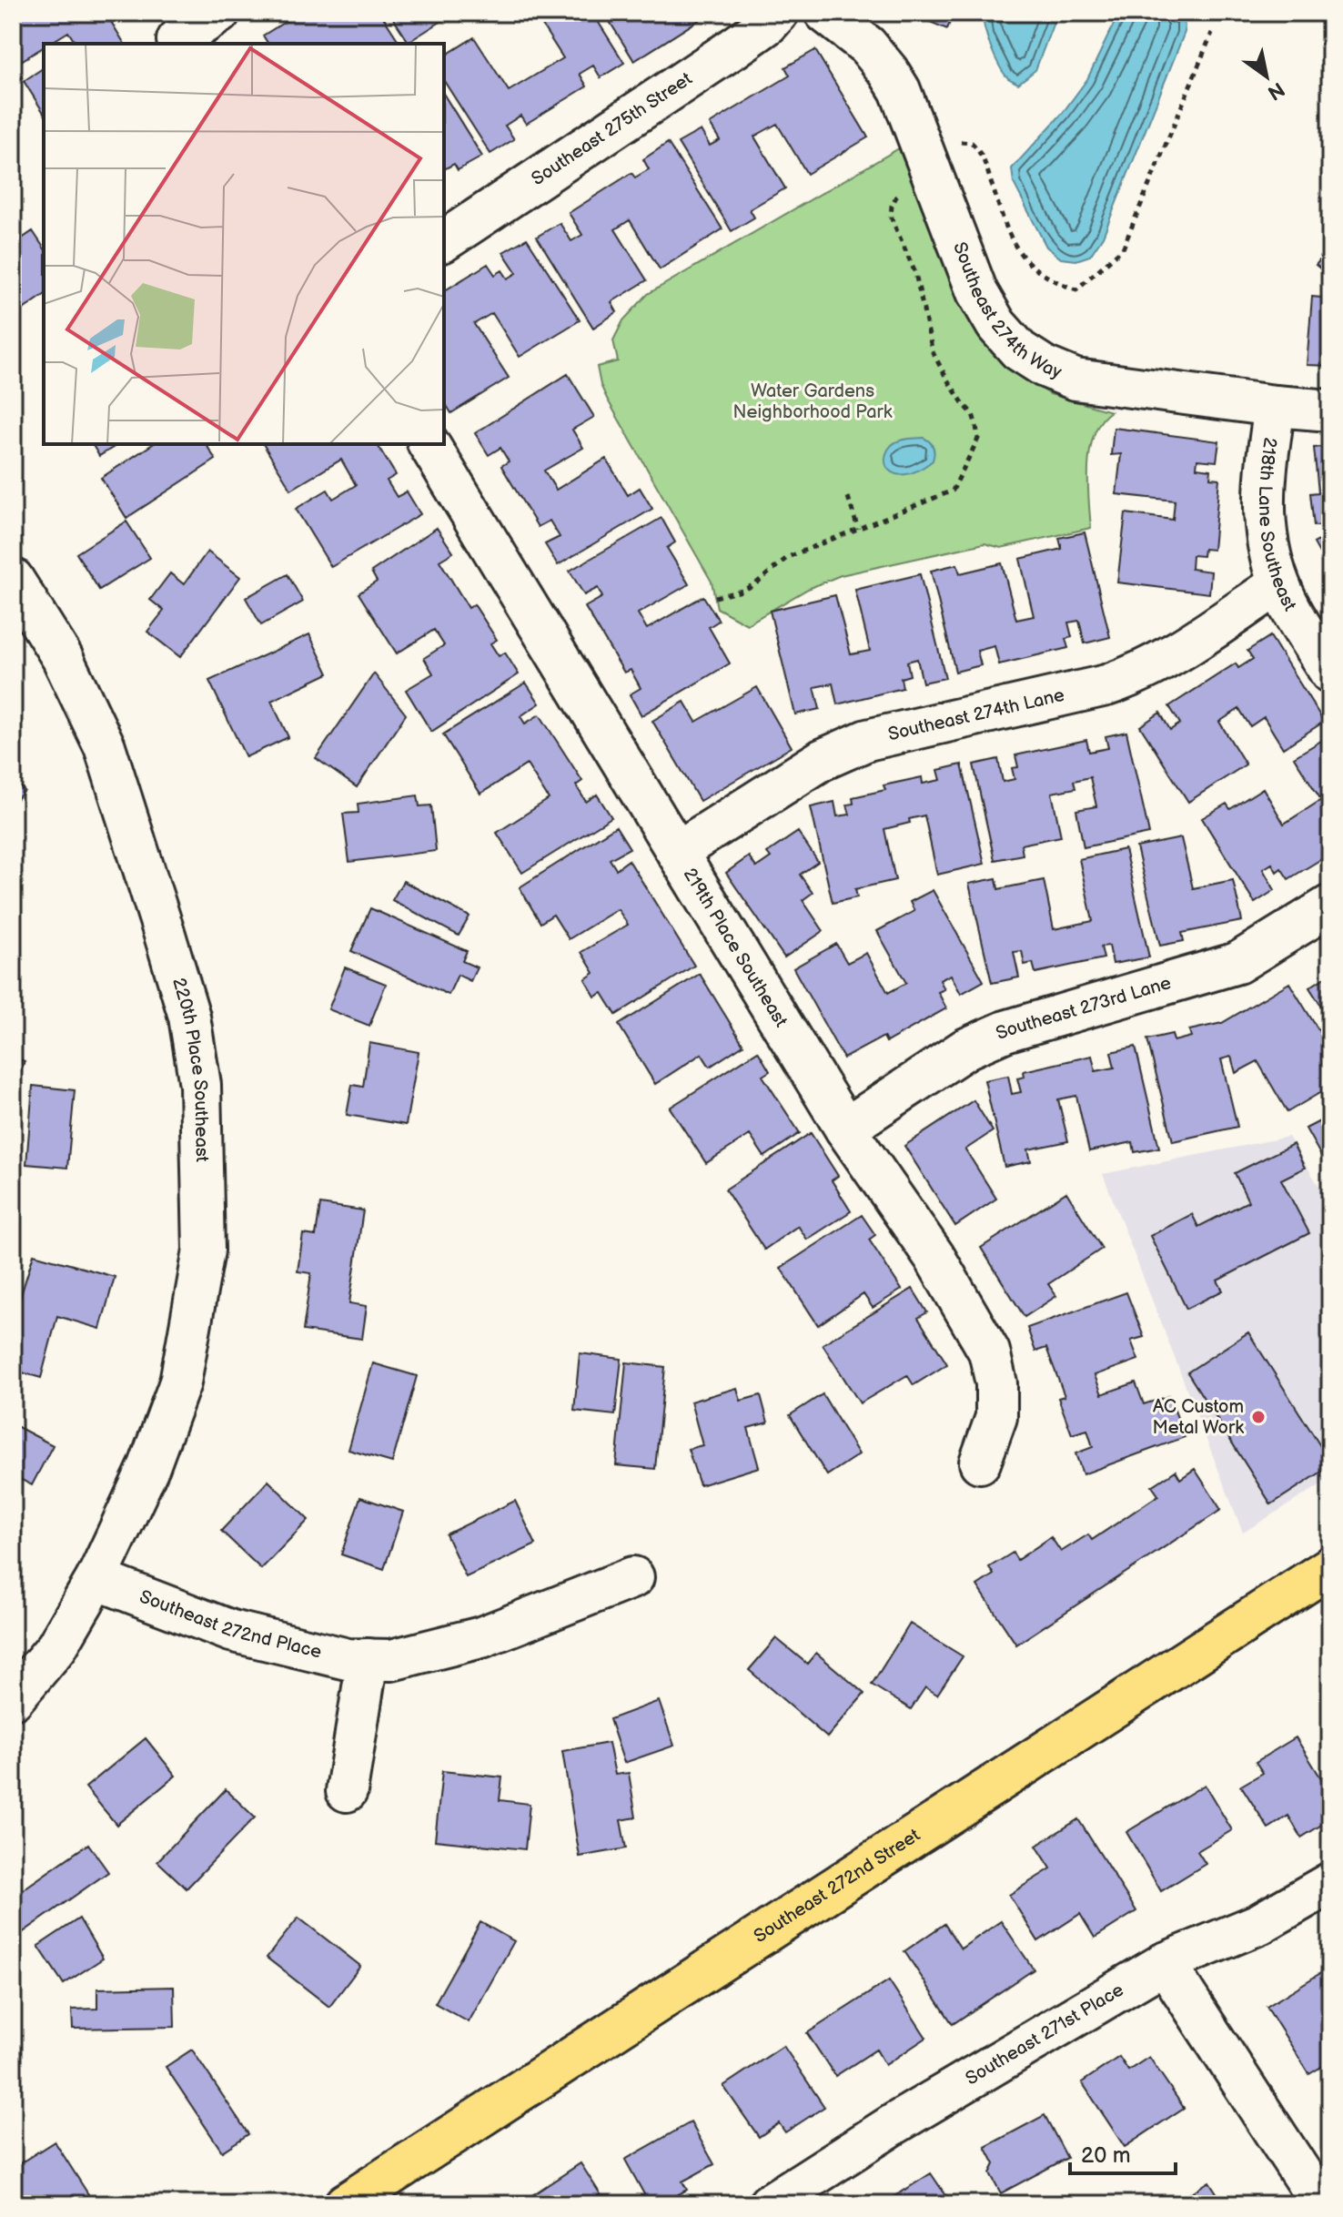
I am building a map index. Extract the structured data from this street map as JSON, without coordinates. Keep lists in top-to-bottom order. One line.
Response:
{"streets":{"main road":["Southeast 272nd Street"],"street":["Southeast 275th Street","Southeast 274th Way","218th Lane Southeast","Southeast 274th Lane","219th Place Southeast","Southeast 273rd Lane","220th Place Southeast","Southeast 272nd Place","Southeast 271st Place"]},"crossings":[["Southeast 274th Way","218th Lane Southeast"],["218th Lane Southeast","Southeast 274th Lane"],["Southeast 274th Lane","219th Place Southeast"],["219th Place Southeast","Southeast 273rd Lane"],["220th Place Southeast","Southeast 272nd Place"]],"parks":["Water Gardens Neighborhood Park"],"places":["AC Custom Metal Work"],"scale_bar":"20 m","north":"bottom right"}
